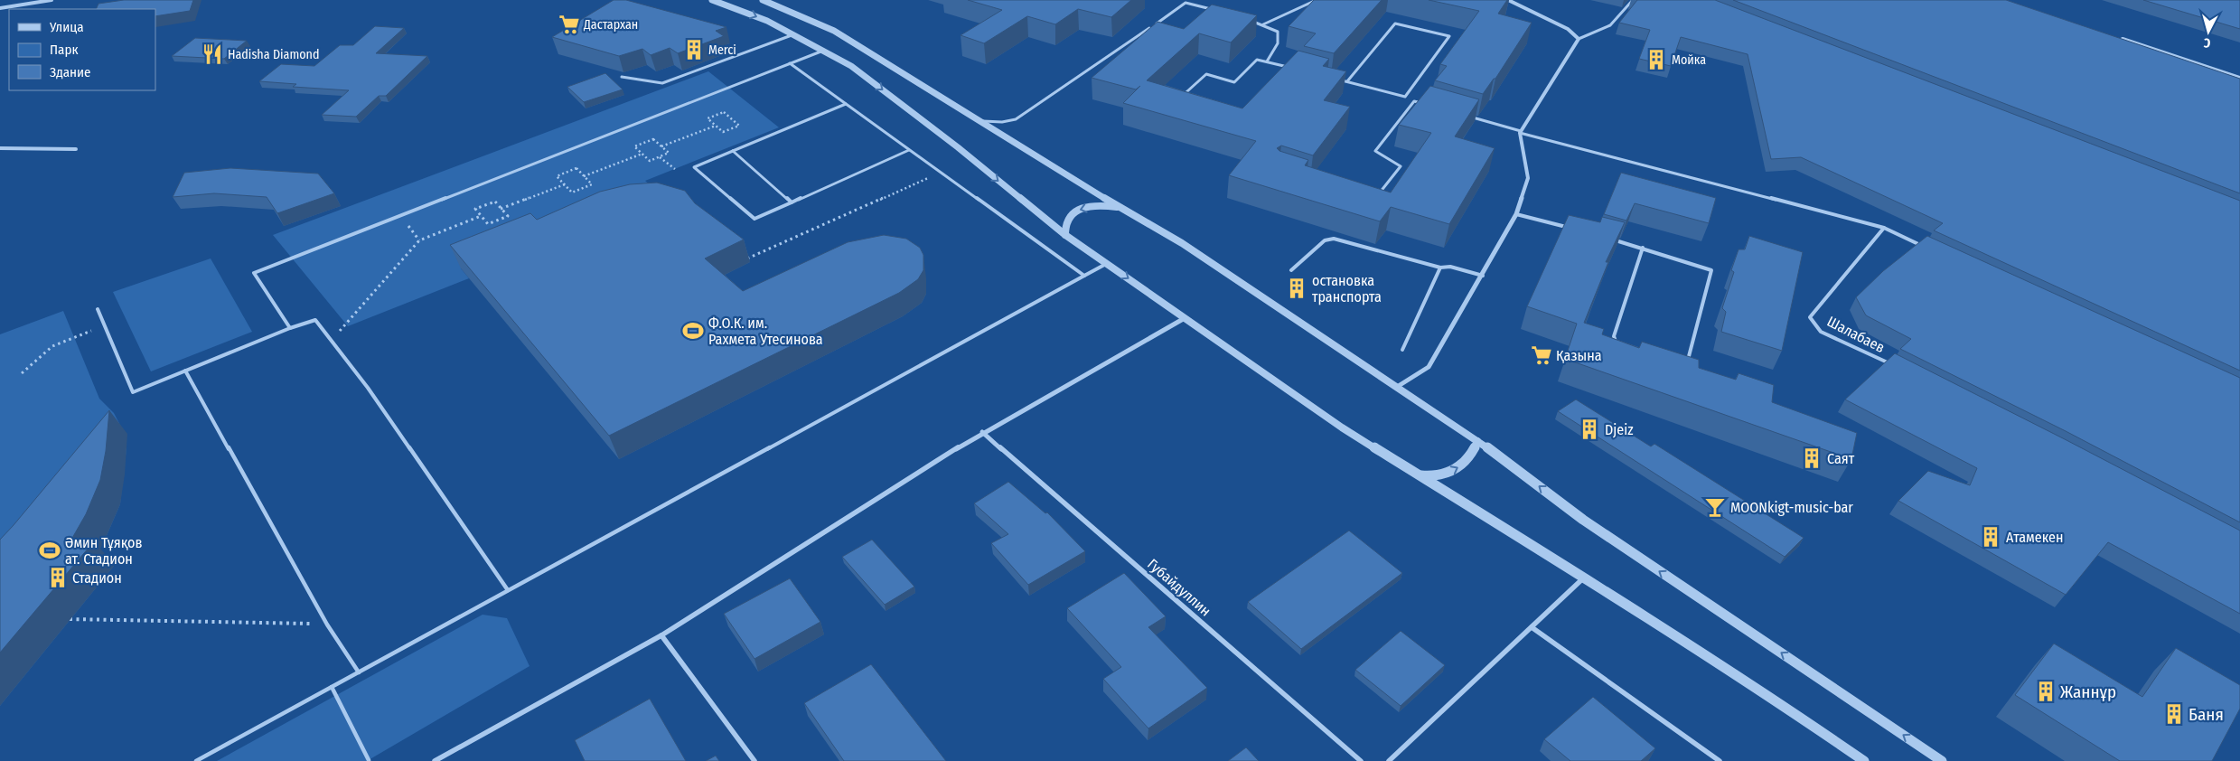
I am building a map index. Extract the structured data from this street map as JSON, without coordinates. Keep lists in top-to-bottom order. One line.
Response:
{"streets":{"street":["Губайдуллин"],"lane":["Шалабаев"]},"places":{"supermarket":["Дастархан","Қазына"],"building":["Merci","Мойка","остановка транспорта","Djeiz","Саят","Атамекен","Стадион","Жаннұр","Баня"],"restaurant":["Hadisha Diamond"],"sports":["Ф.О.К. им. Рахмета Утесинова","Әмин Тұяқов ат. Стадион"],"bar":["MOONkigt-music-bar"]},"legend":["Улица","Парк","Здание"],"north":"bottom"}
